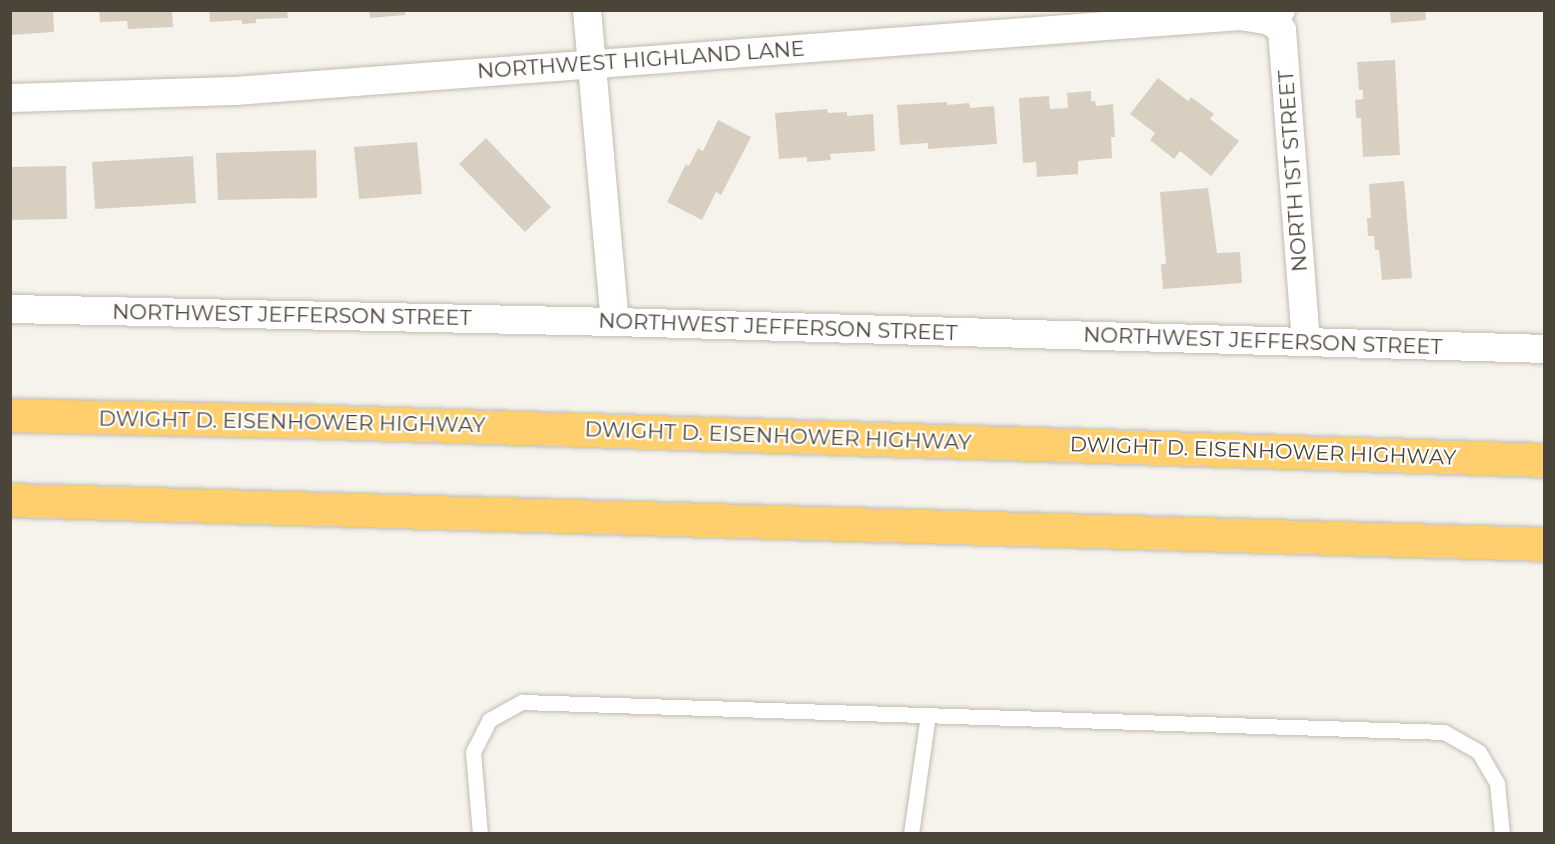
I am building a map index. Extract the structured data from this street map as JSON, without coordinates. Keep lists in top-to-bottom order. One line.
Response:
{"streets":{"highway":["DWIGHT D. EISENHOWER HIGHWAY"],"street":["NORTHWEST HIGHLAND LANE","NORTH 1ST STREET","NORTHWEST JEFFERSON STREET"]},"crossings":[["NORTHWEST HIGHLAND LANE","NORTH 1ST STREET"],["NORTH 1ST STREET","NORTHWEST JEFFERSON STREET"]]}
